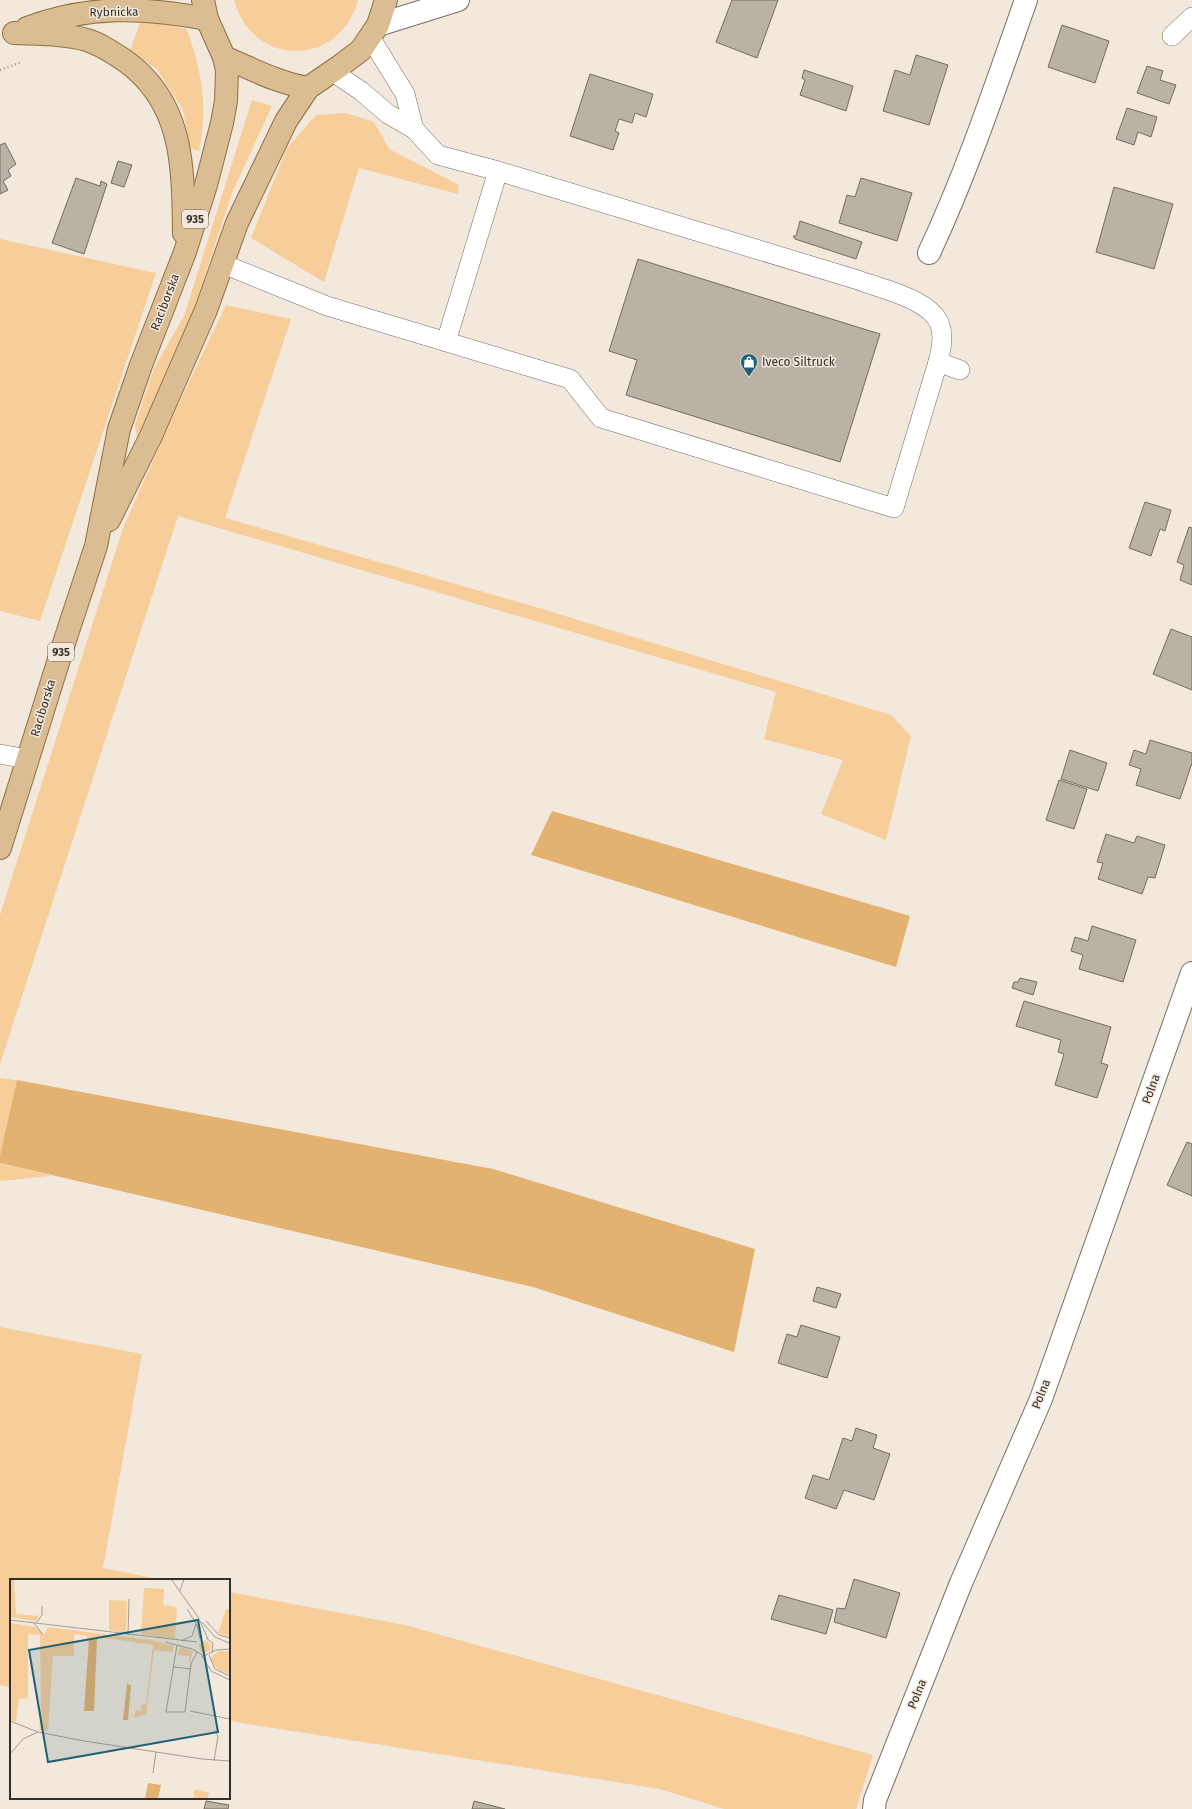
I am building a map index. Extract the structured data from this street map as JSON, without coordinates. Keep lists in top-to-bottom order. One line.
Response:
{"streets":{"main road":["Rybnicka","935","Raciborska"],"street":["Polna"]},"crossings":[["Rybnicka","935"],["935","Raciborska"]],"places":{"shop":["Iveco Siltruck"]}}
